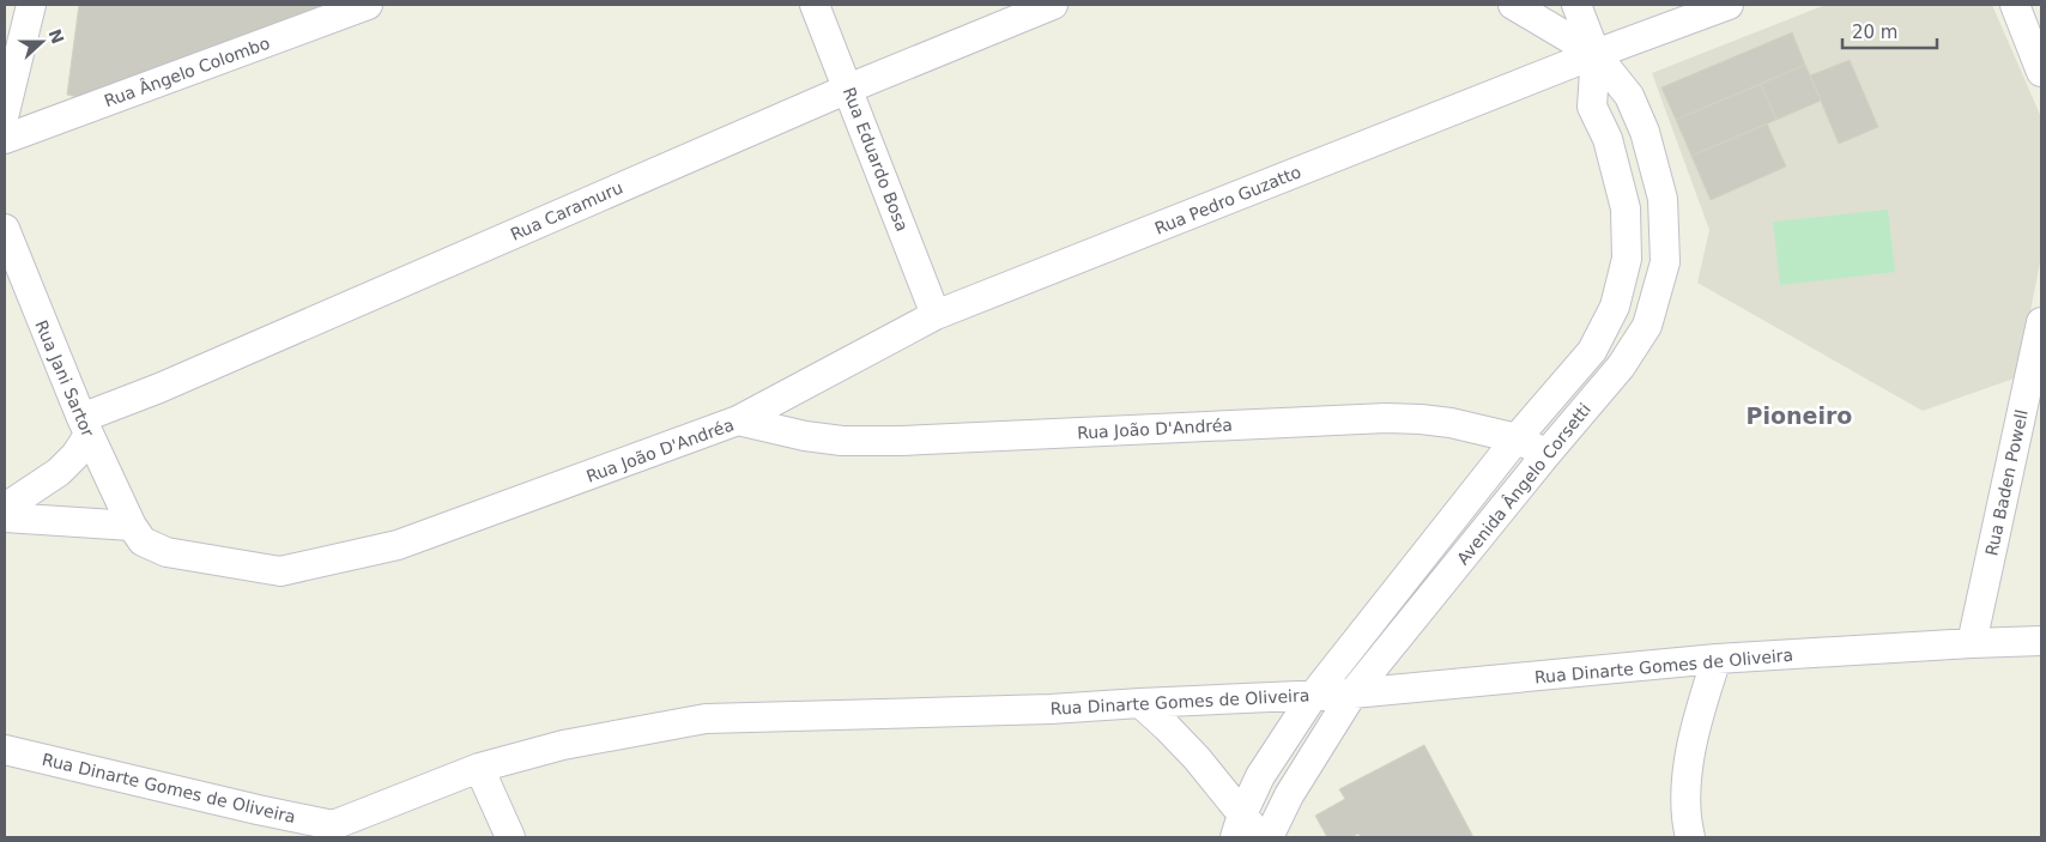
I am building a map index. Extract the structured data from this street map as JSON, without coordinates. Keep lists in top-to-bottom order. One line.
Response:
{"streets":{"street":["Rua Ângelo Colombo","Rua Eduardo Bosa","Rua Pedro Guzatto","Rua Caramuru","Rua Jani Sartor","Rua João D'Andréa","Rua Baden Powell","Avenida Ângelo Corsetti","Rua Dinarte Gomes de Oliveira"]},"crossings":[["Rua Eduardo Bosa","Rua Pedro Guzatto"],["Rua Eduardo Bosa","Rua Caramuru"],["Rua Pedro Guzatto","Rua João D'Andréa"],["Rua Pedro Guzatto","Avenida Ângelo Corsetti"],["Rua Caramuru","Rua Jani Sartor"],["Rua Jani Sartor","Rua João D'Andréa"],["Rua João D'Andréa","Avenida Ângelo Corsetti"],["Rua Baden Powell","Rua Dinarte Gomes de Oliveira"],["Avenida Ângelo Corsetti","Rua Dinarte Gomes de Oliveira"]],"districts":["Pioneiro"],"scale_bar":"20 m","north":"right"}
